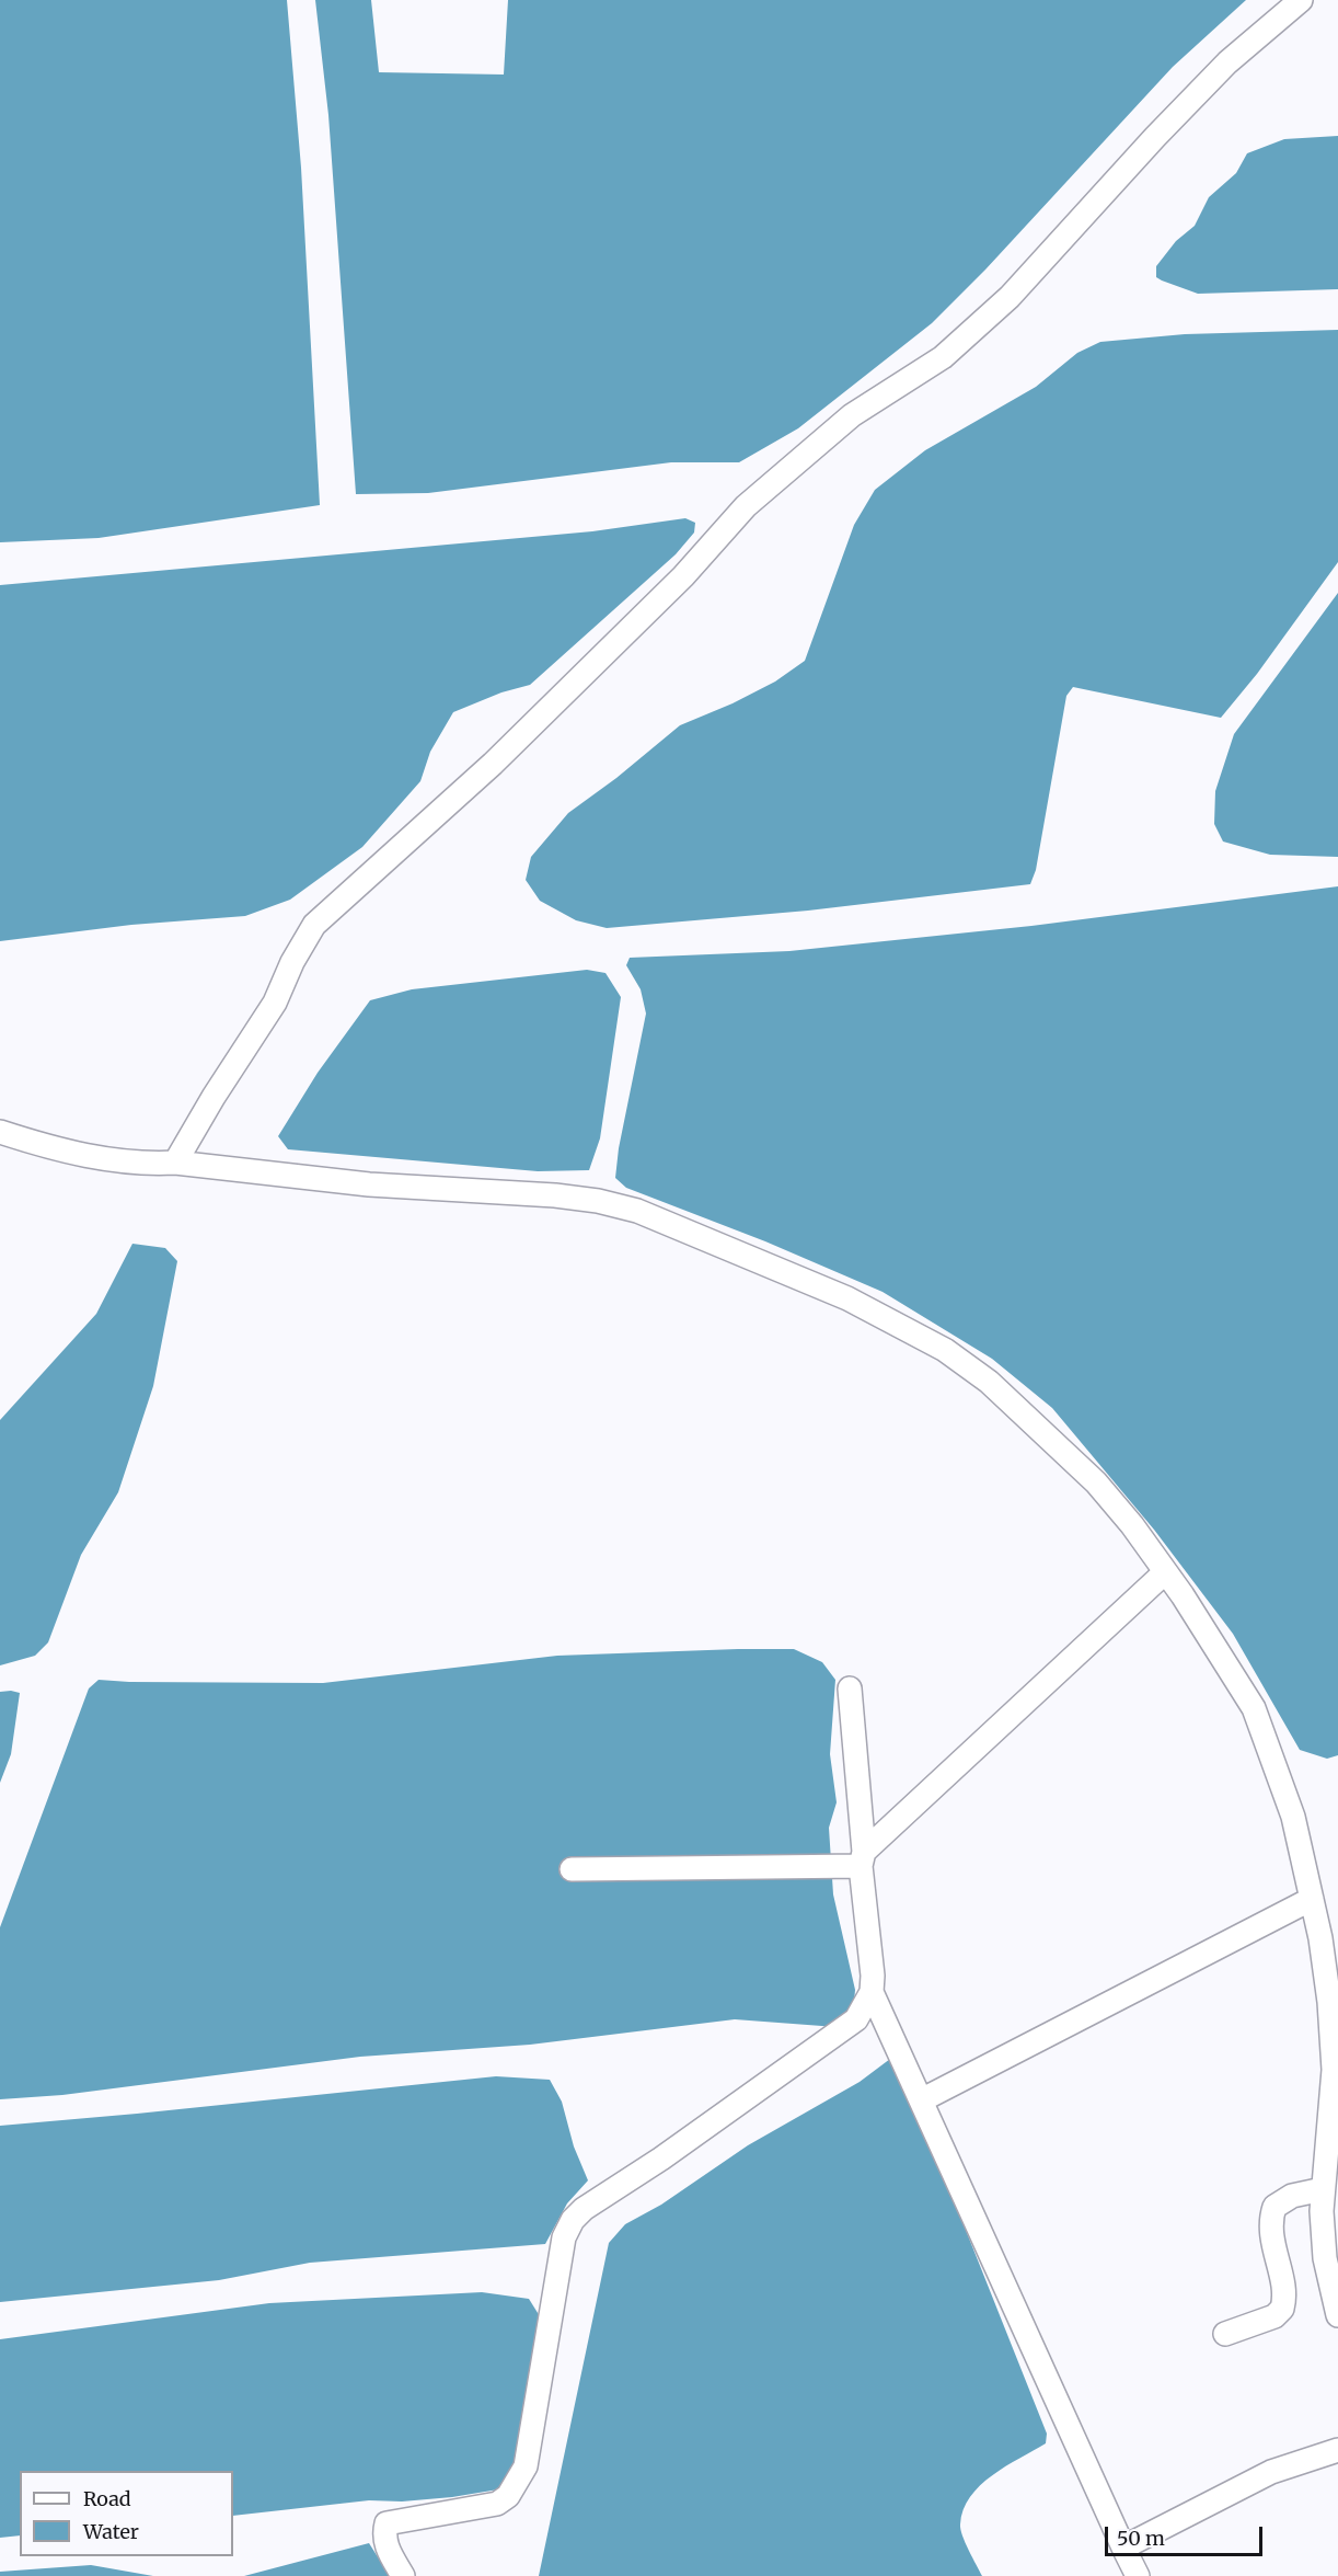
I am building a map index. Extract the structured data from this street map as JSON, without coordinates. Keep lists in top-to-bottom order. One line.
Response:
{"legend":["Road","Water"],"scale_bar":"50 m"}
